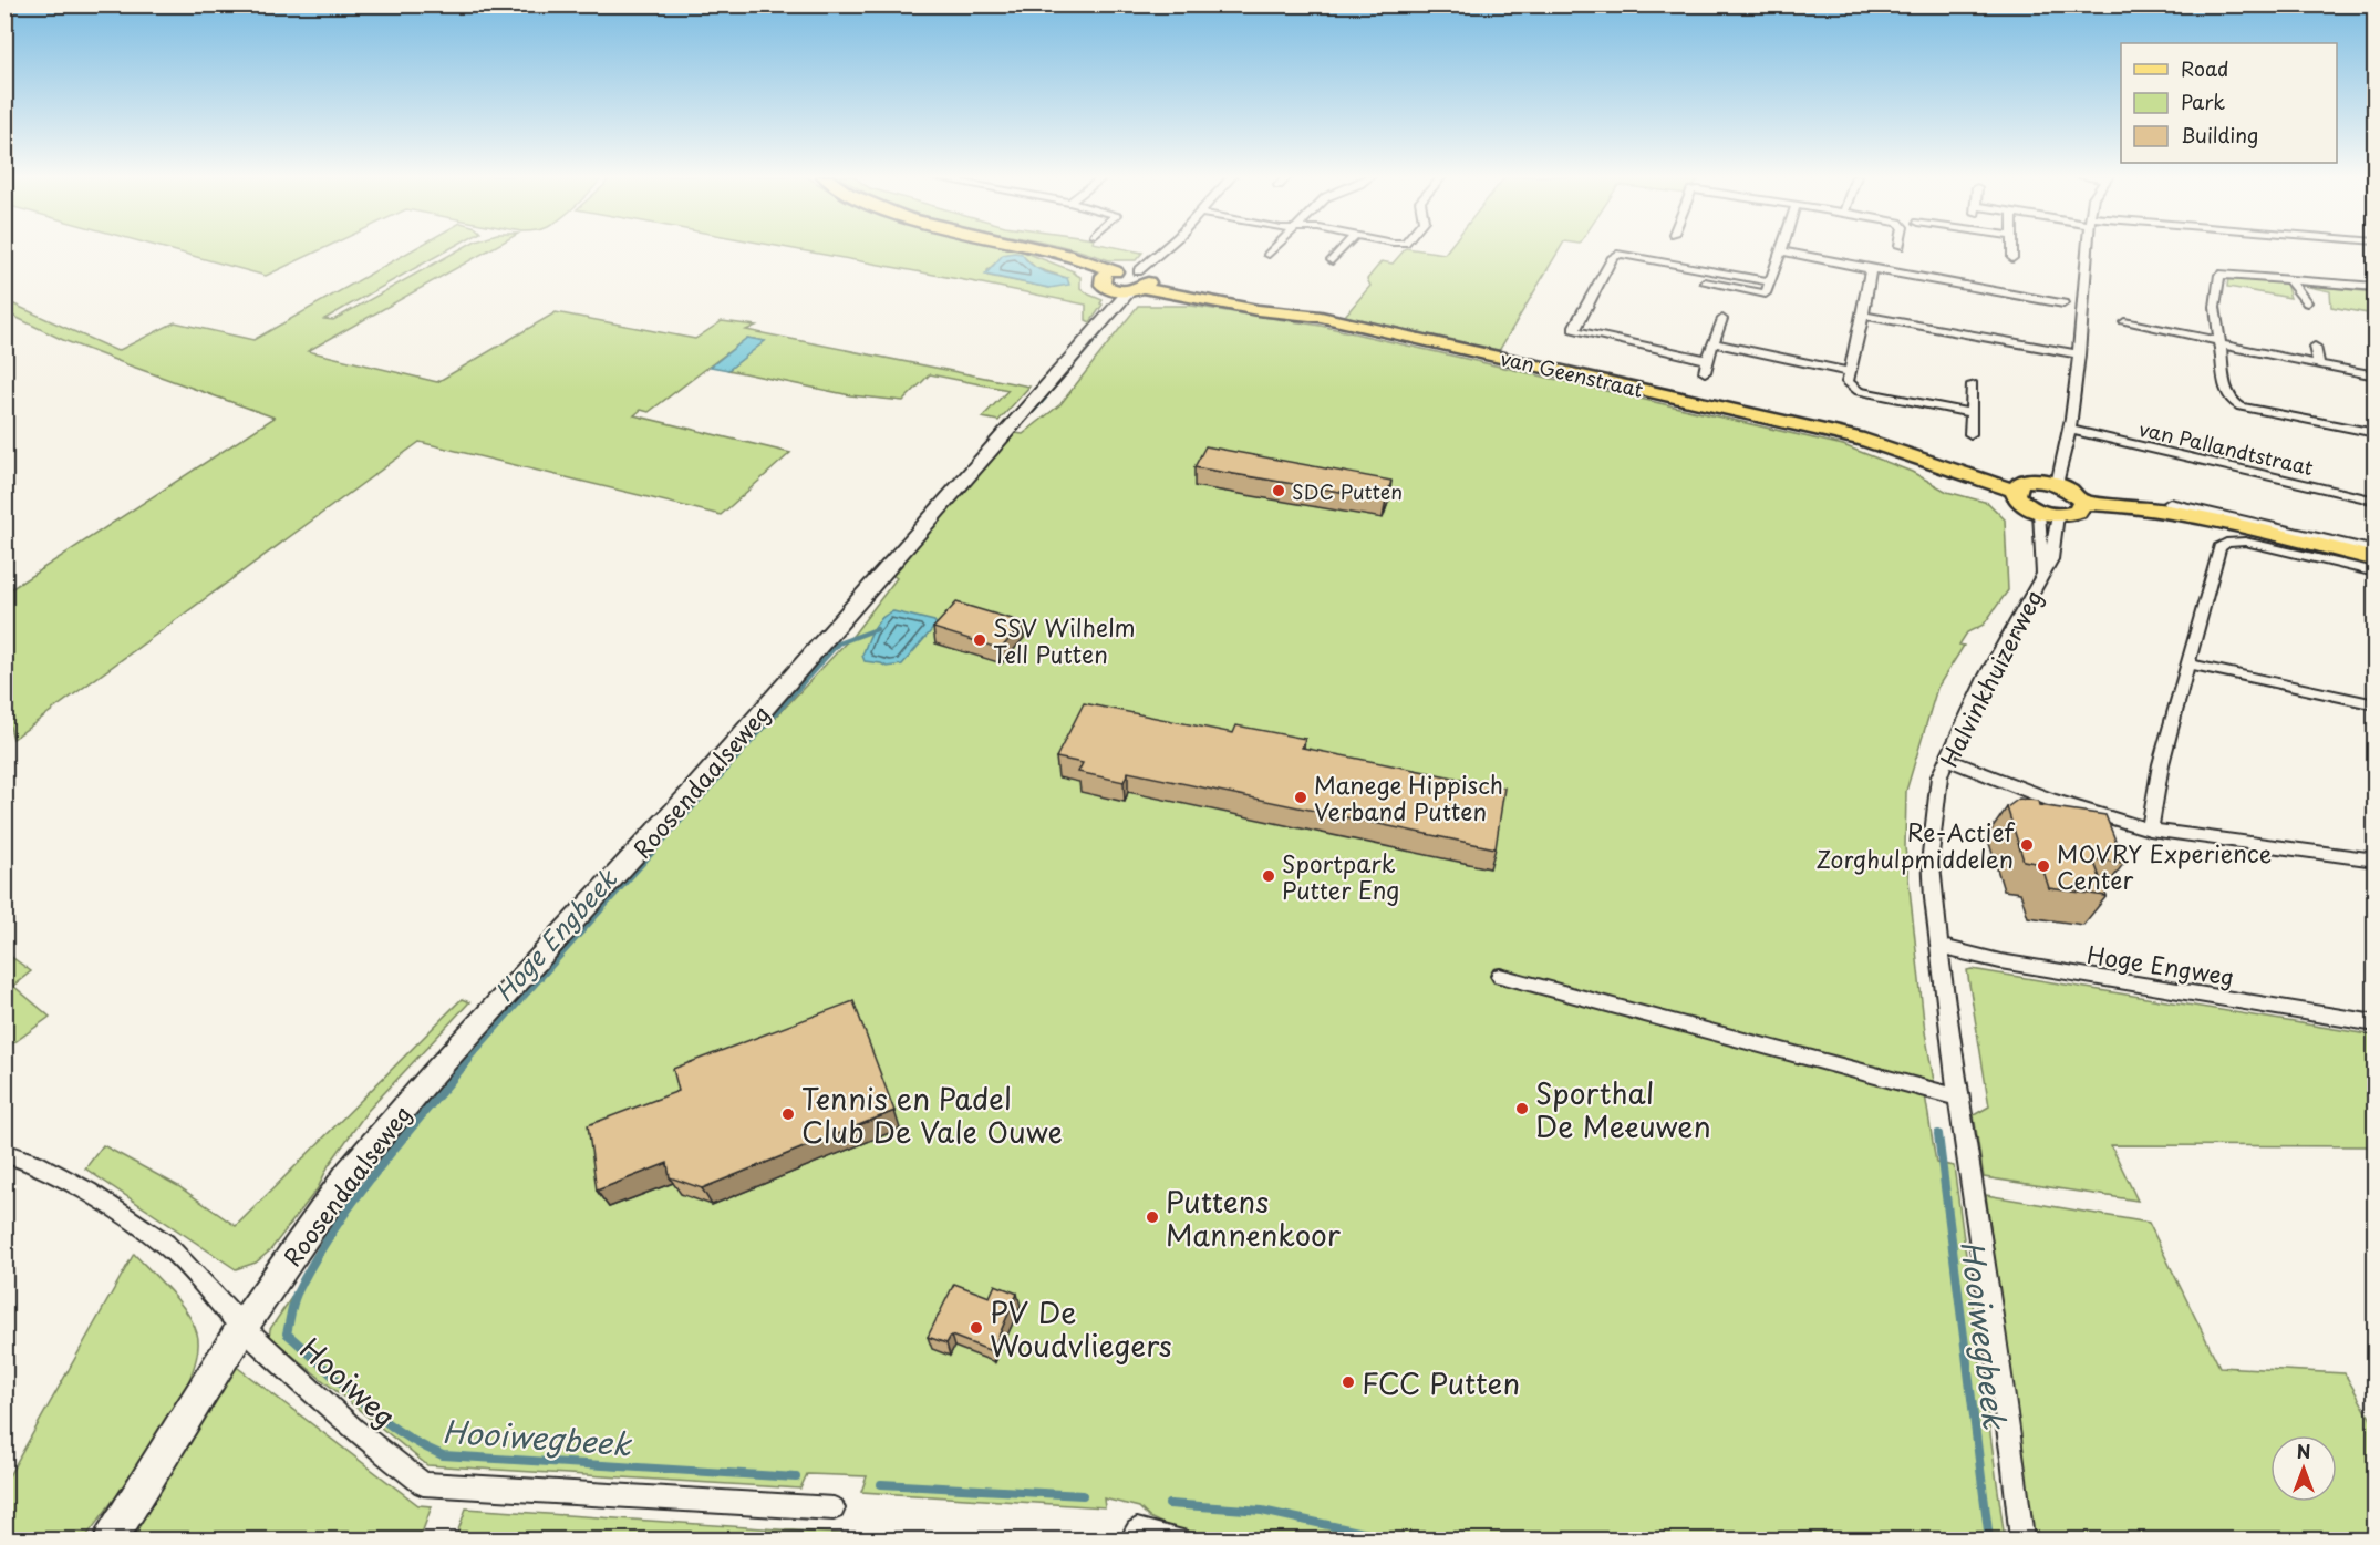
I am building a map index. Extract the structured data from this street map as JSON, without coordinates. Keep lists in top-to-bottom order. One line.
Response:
{"streets":{"main road":["van Geenstraat"],"street":["van Pallandtstraat","Halvinkhuizerweg","Roosendaalseweg","Hoge Engweg","Hooiweg"]},"crossings":[["van Geenstraat","Roosendaalseweg"],["Halvinkhuizerweg","Hoge Engweg"],["Roosendaalseweg","Hooiweg"]],"water":["Hoge Engbeek","Hooiwegbeek"],"places":["SDC Putten","SSV Wilhelm Tell Putten","Manege Hippisch Verband Putten","Re-Actief Zorghulpmiddelen","MOVRY Experience Center","Sportpark Putter Eng","Sporthal De Meeuwen","Tennis en Padel Club De Vale Ouwe","Puttens Mannenkoor","PV De Woudvliegers","FCC Putten"],"legend":["Road","Park","Building"],"north":"top"}
